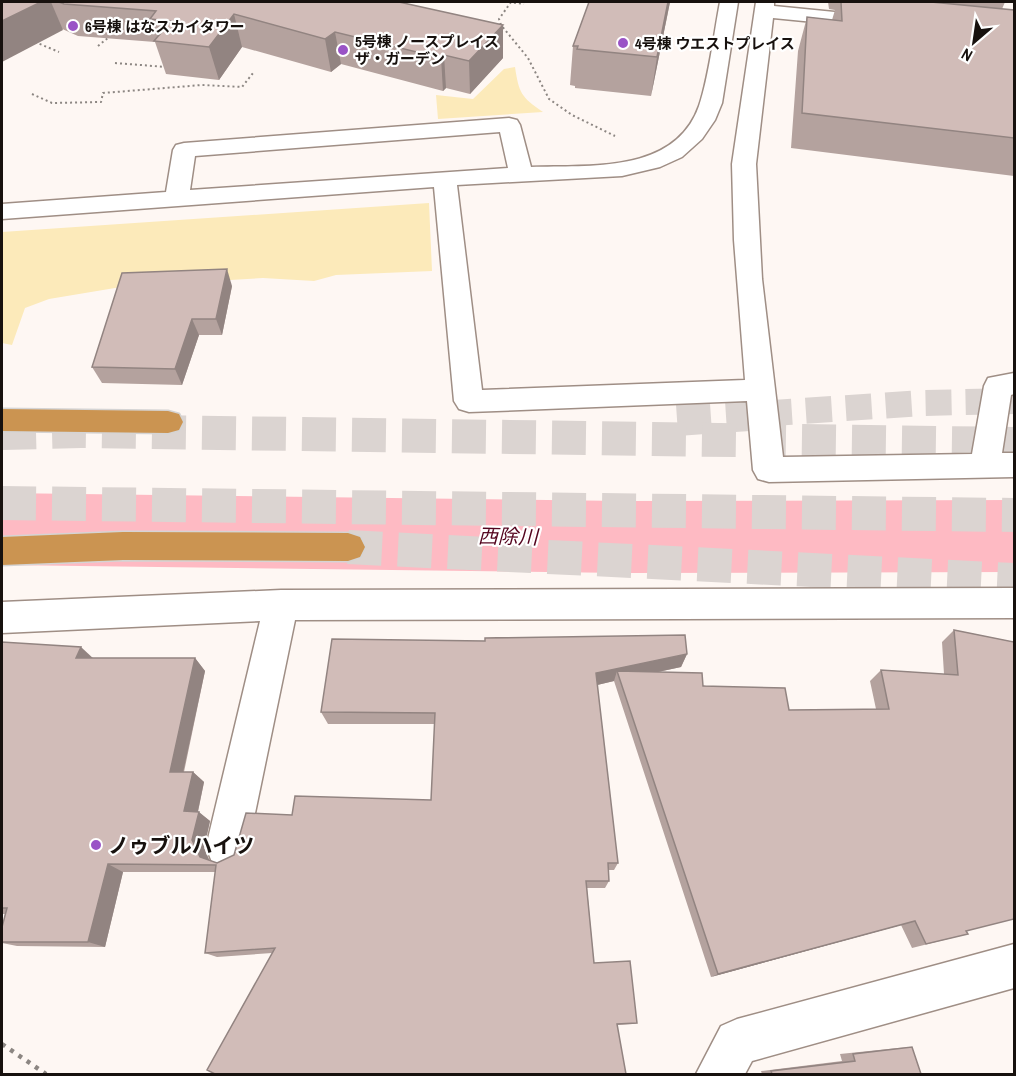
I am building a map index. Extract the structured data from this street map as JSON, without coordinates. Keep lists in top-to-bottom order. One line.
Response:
{"water":["西除川"],"places":["6号棟 はなスカイタワー","4号棟 ウエストプレイス","5号棟 ノースプレイス ザ・ガーデン","ノゥブルハイツ"],"north":"bottom left"}
